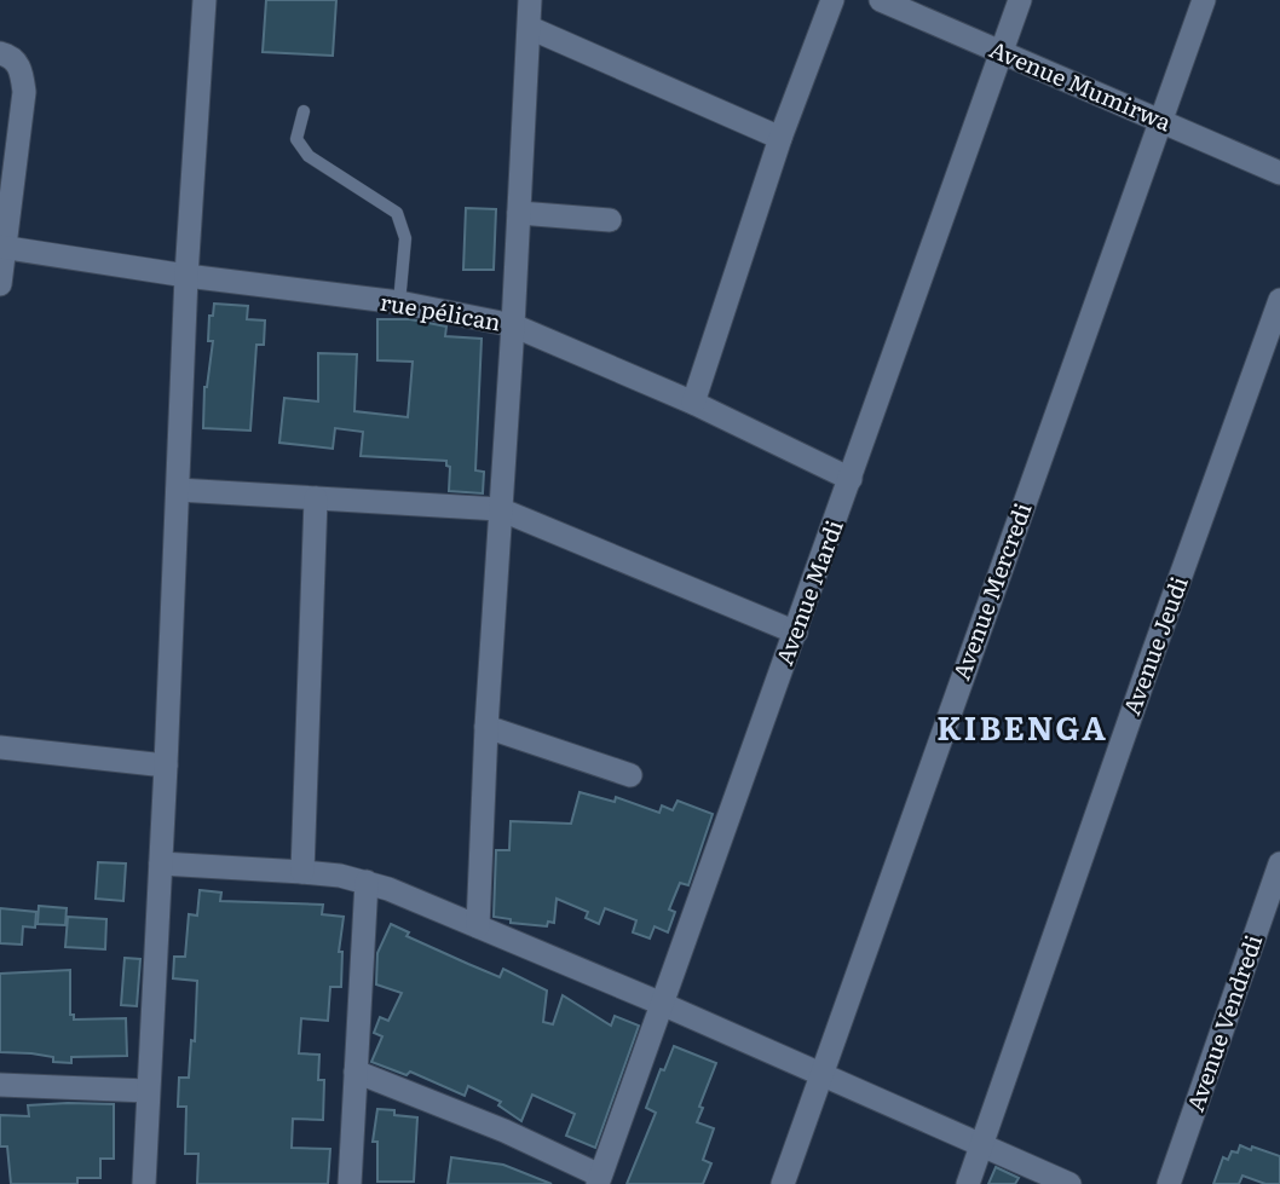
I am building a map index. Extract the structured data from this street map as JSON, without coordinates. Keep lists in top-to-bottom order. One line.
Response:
{"streets":{"street":["Avenue Mumirwa","rue pélican","Avenue Mercredi","Avenue Mardi","Avenue Jeudi","Avenue Vendredi"]},"crossings":[["Avenue Mumirwa","Avenue Mercredi"],["Avenue Mumirwa","Avenue Mardi"],["rue pélican","Avenue Mardi"]],"districts":["KIBENGA"]}
